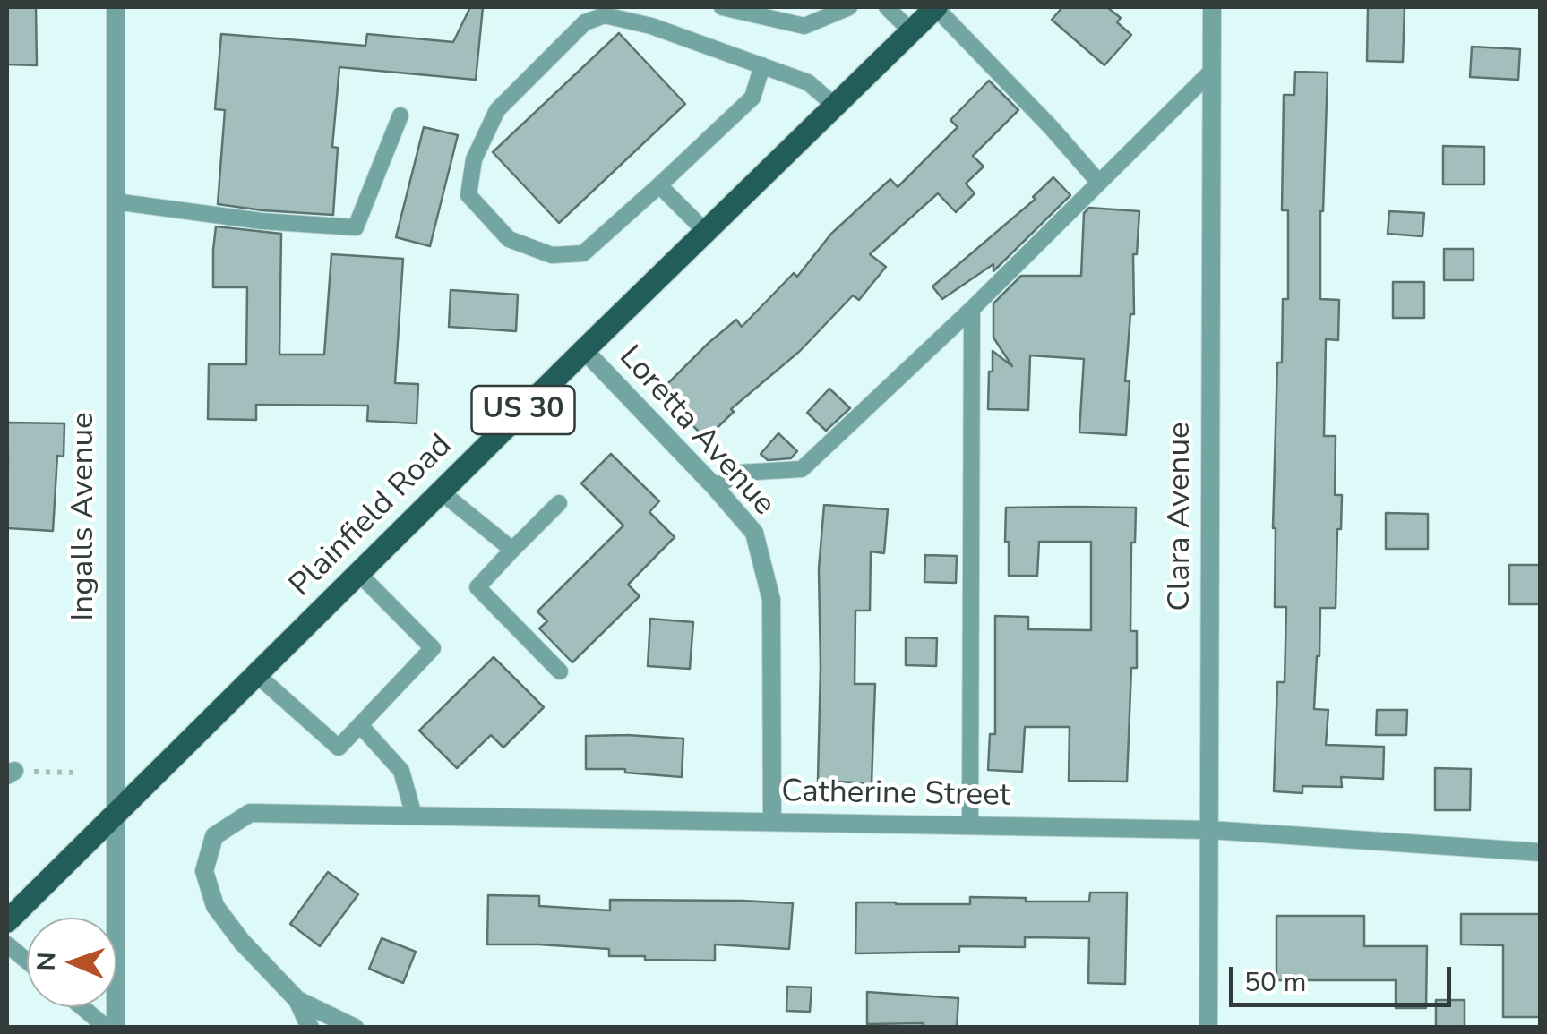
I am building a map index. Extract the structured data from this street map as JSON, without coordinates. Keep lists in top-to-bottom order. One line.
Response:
{"streets":{"main road":["US 30","Plainfield Road"],"street":["Loretta Avenue","Ingalls Avenue","Clara Avenue","Catherine Street"]},"crossings":[["Loretta Avenue","Plainfield Road"],["Loretta Avenue","Catherine Street"],["Ingalls Avenue","Plainfield Road"],["Clara Avenue","Catherine Street"]],"scale_bar":"50 m","north":"left"}
